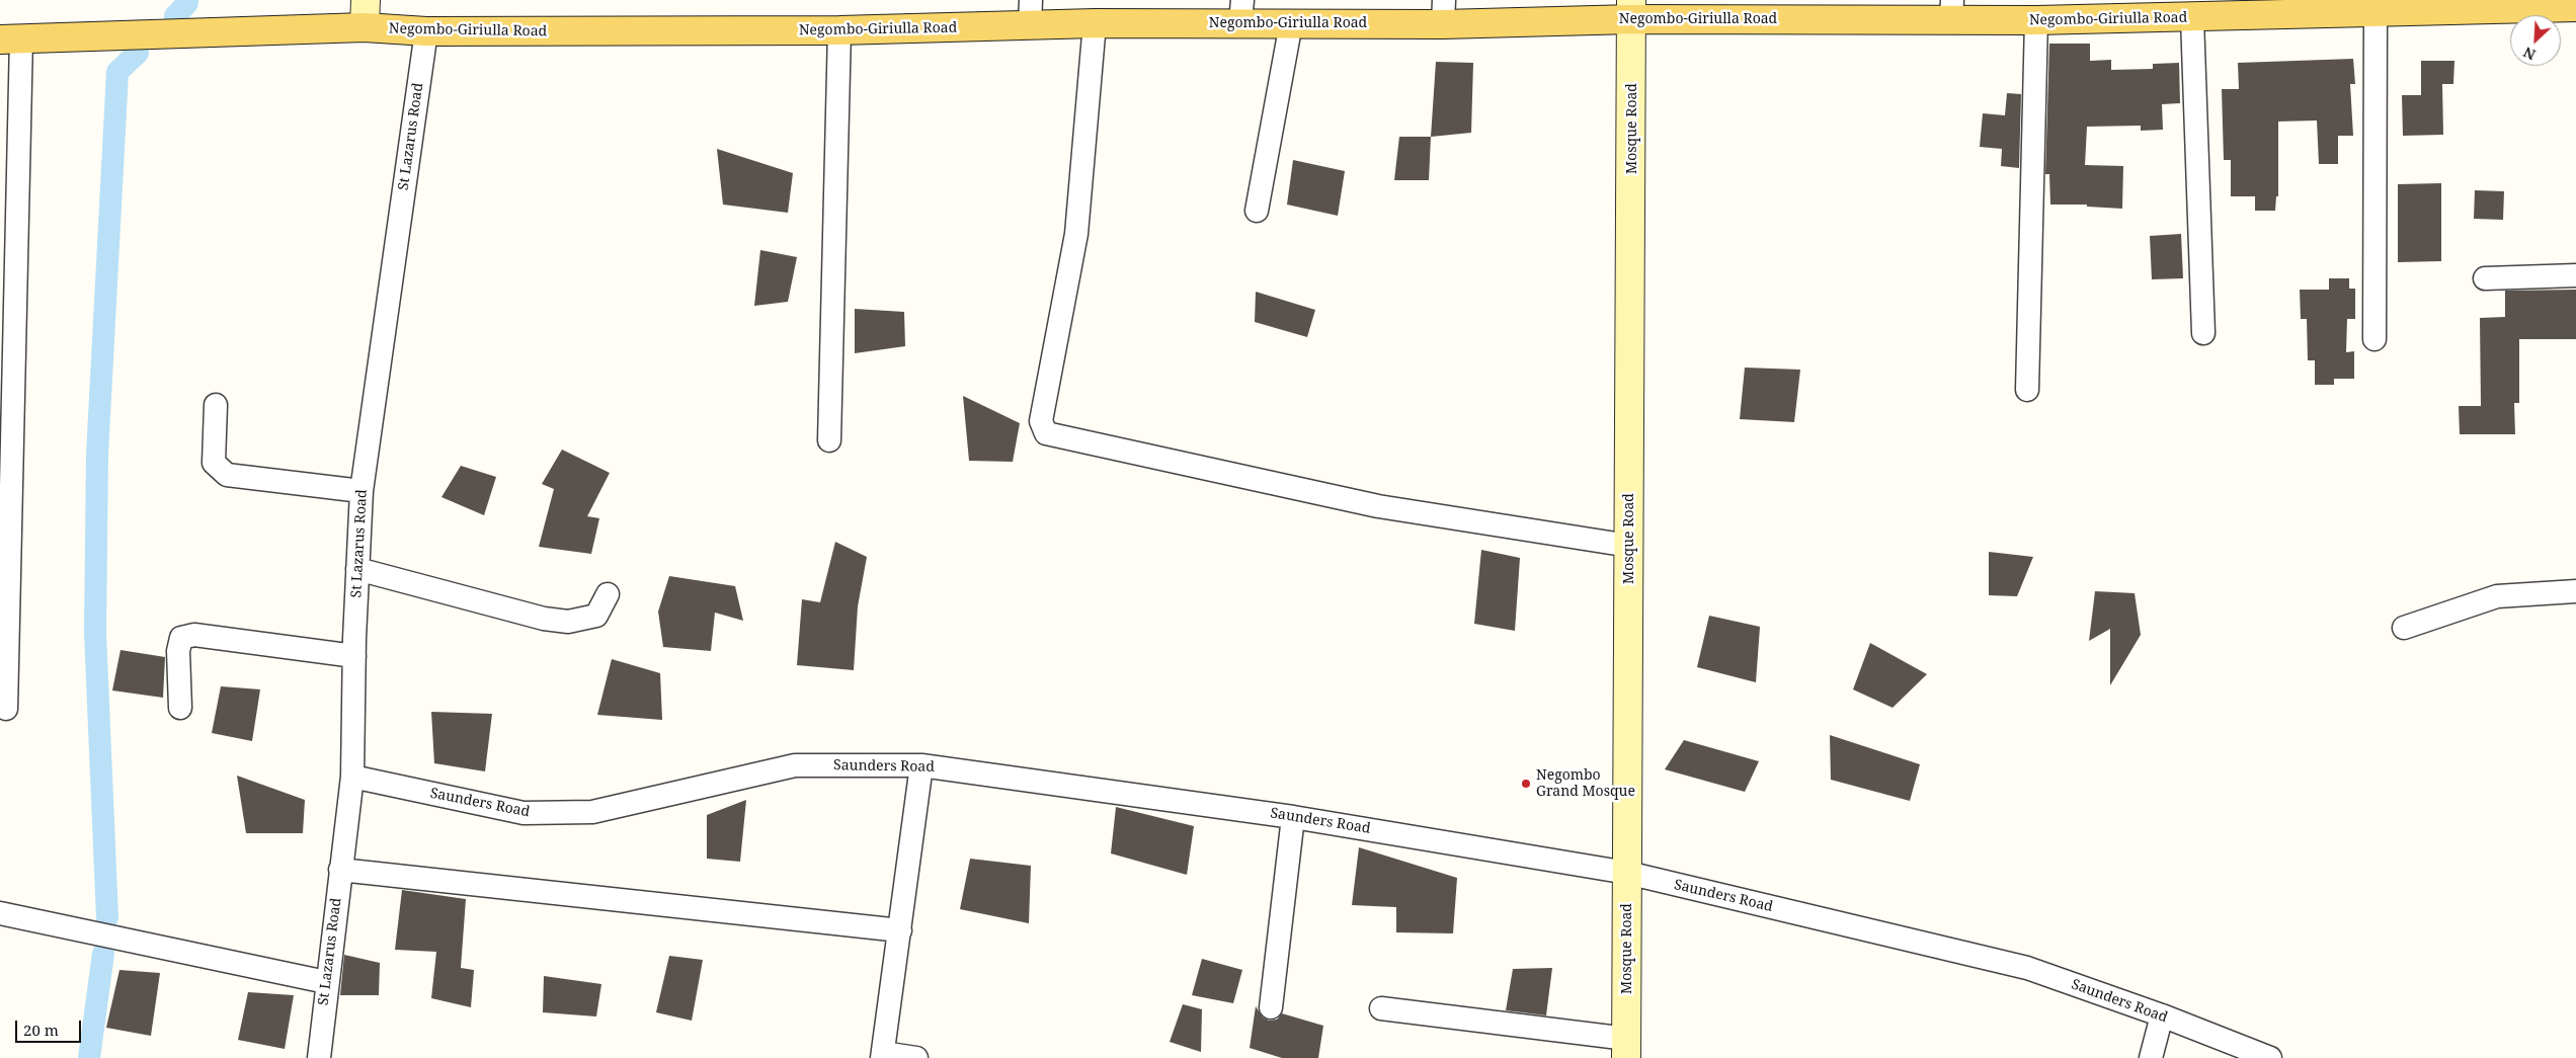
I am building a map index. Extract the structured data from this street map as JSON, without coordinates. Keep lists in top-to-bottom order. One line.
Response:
{"streets":{"main road":["Negombo-Giriulla Road"],"street":["Mosque Road","St Lazarus Road","Saunders Road"]},"crossings":[["Negombo-Giriulla Road","Mosque Road"],["Negombo-Giriulla Road","St Lazarus Road"],["Mosque Road","Saunders Road"],["St Lazarus Road","Saunders Road"]],"places":["Negombo Grand Mosque"],"scale_bar":"20 m","north":"bottom left"}
